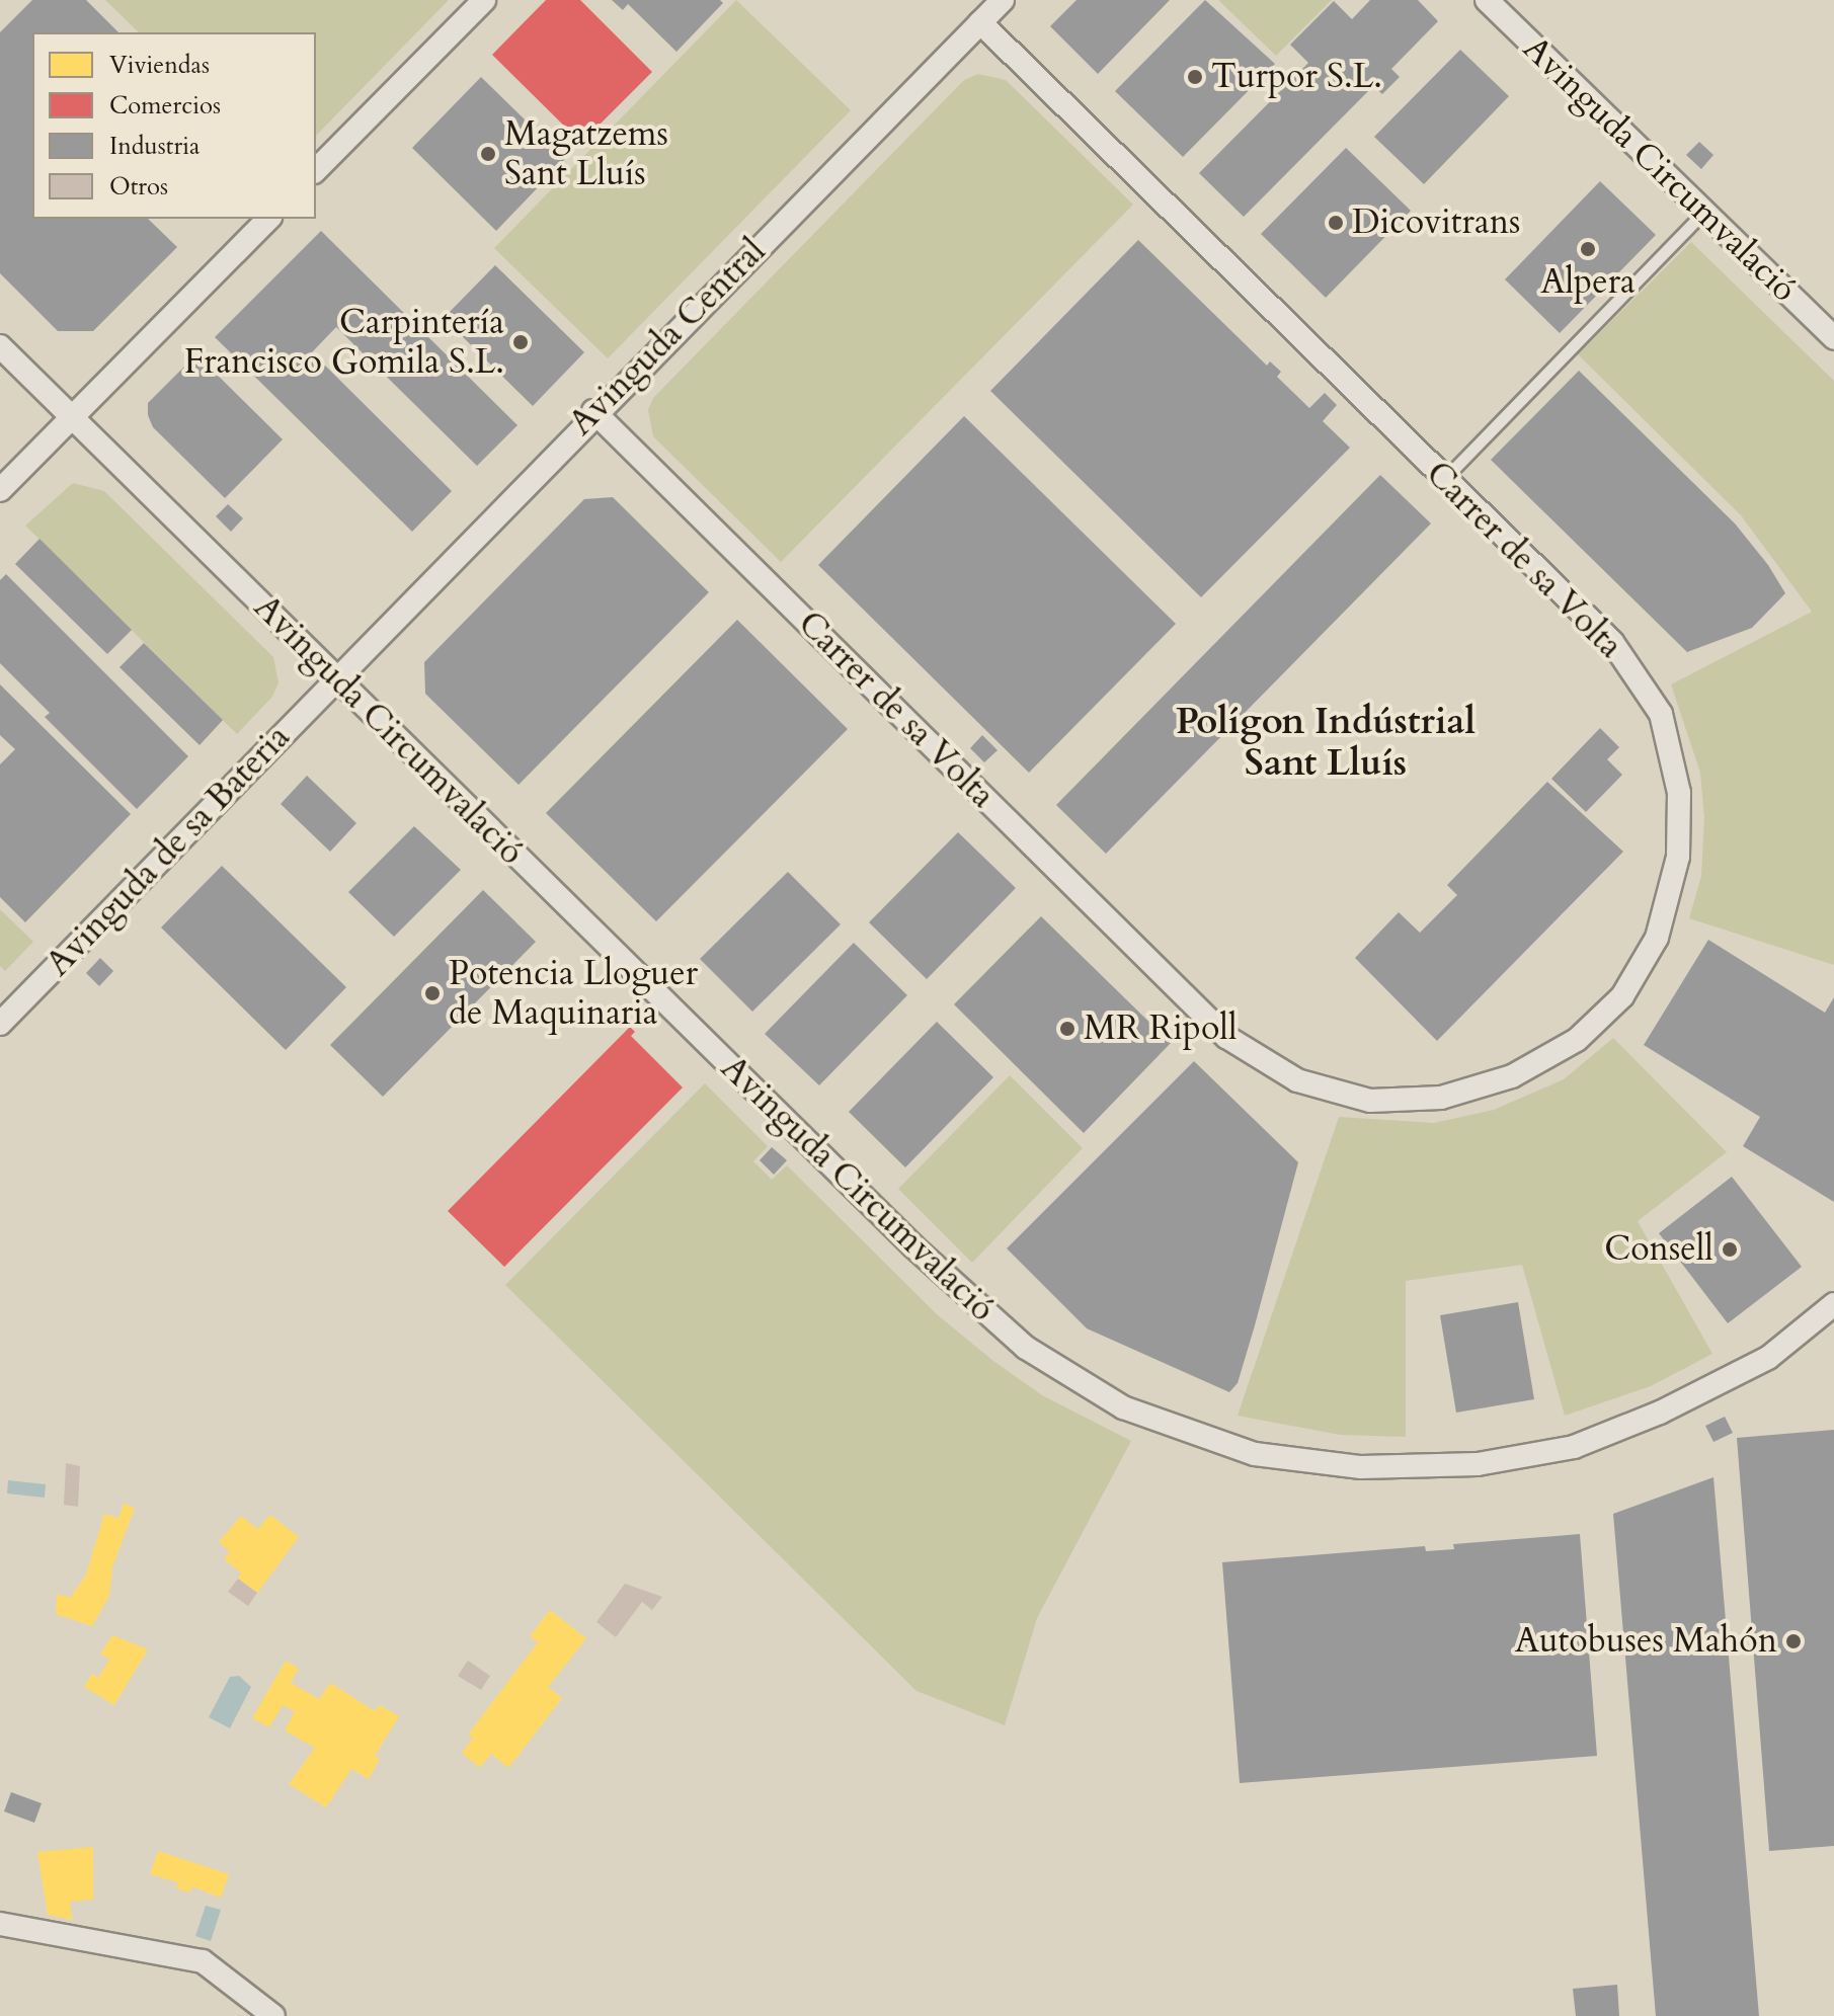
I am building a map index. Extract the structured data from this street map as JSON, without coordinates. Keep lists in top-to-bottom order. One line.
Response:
{"streets":{"street":["Avinguda Circumvalació","Avinguda Central","Carrer de sa Volta","Avinguda de sa Bateria"]},"crossings":[["Avinguda Circumvalació","Avinguda Central"],["Avinguda Circumvalació","Avinguda de sa Bateria"],["Avinguda Central","Carrer de sa Volta"],["Avinguda Central","Avinguda de sa Bateria"]],"districts":["Polígon Indústrial Sant Lluís"],"places":["Turpor S.L.","Magatzems Sant Lluís","Dicovitrans","Alpera","Carpintería Francisco Gomila S.L.","Potencia Lloguer de Maquinaria","MR Ripoll","Consell","Autobuses Mahón"],"legend":["Viviendas","Comercios","Industria","Otros"]}
